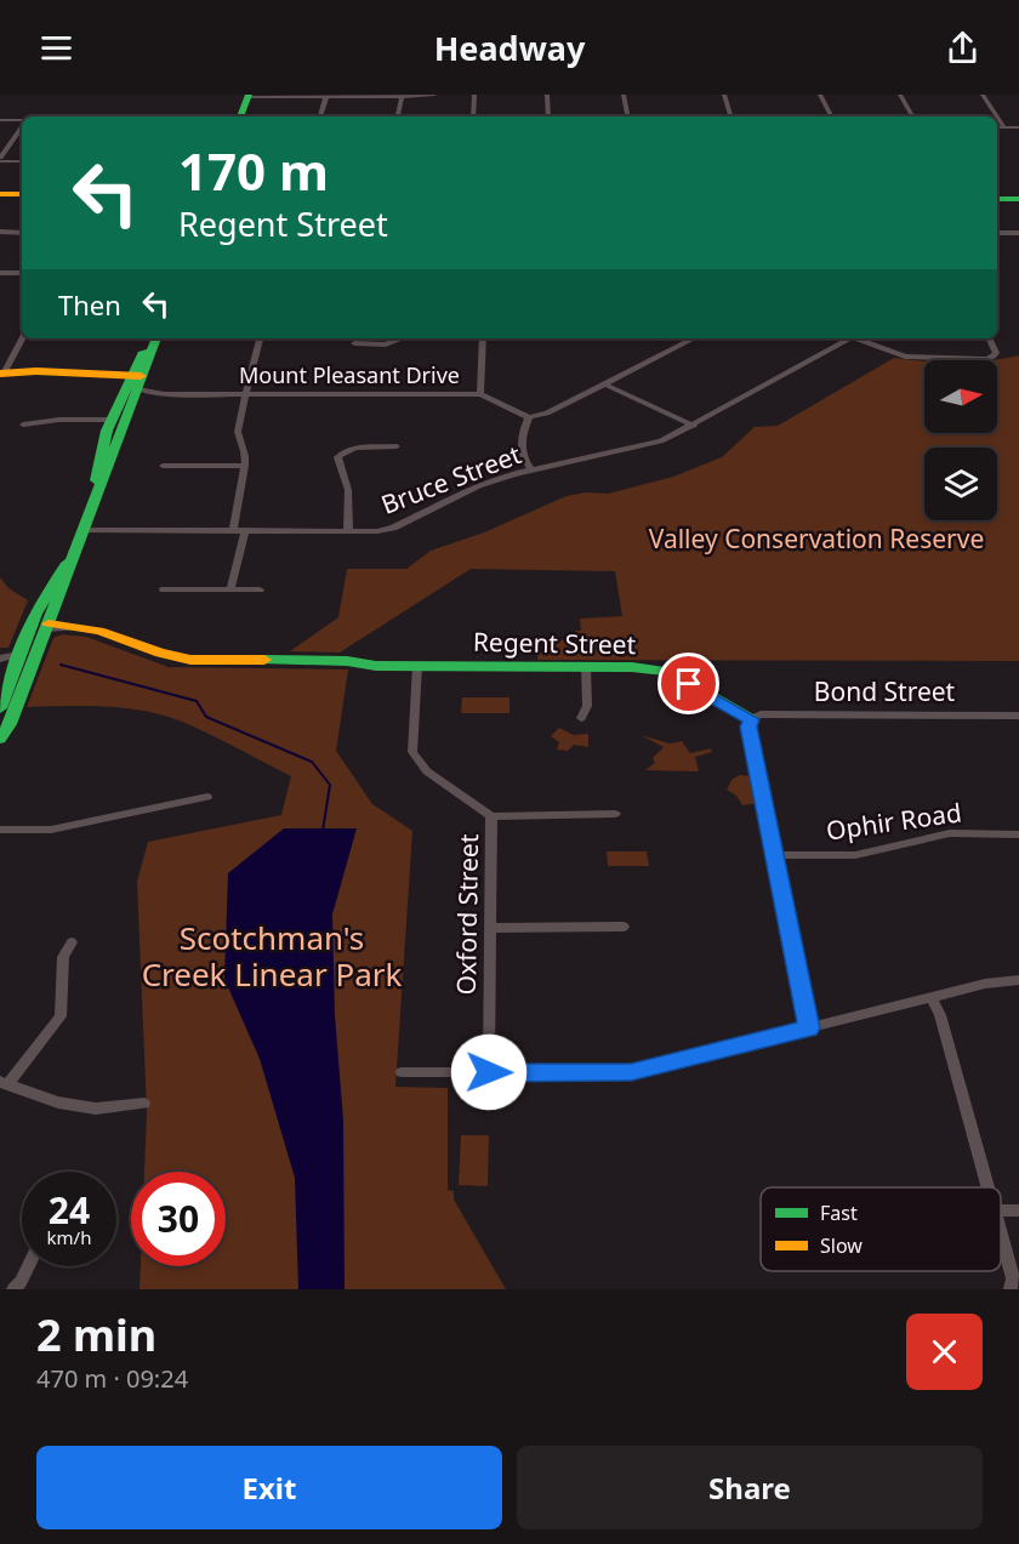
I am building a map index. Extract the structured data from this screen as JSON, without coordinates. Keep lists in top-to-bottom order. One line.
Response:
{"streets":{"main road":["Regent Street"],"street":["Mount Pleasant Drive","Bruce Street","Bond Street","Ophir Road","Oxford Street"]},"crossings":[["Regent Street","Bond Street"],["Regent Street","Oxford Street"]],"parks":["Valley Conservation Reserve","Scotchman's Creek Linear Park"],"legend":["Fast","Slow"],"north":"right","page":{"header":"Headway","turn":["170 m","Regent Street"],"then":"Then","speed":"24 km/h","limit":"30","heading":["2 min","470 m · 09:24"],"buttons":["Exit","Share"]}}
